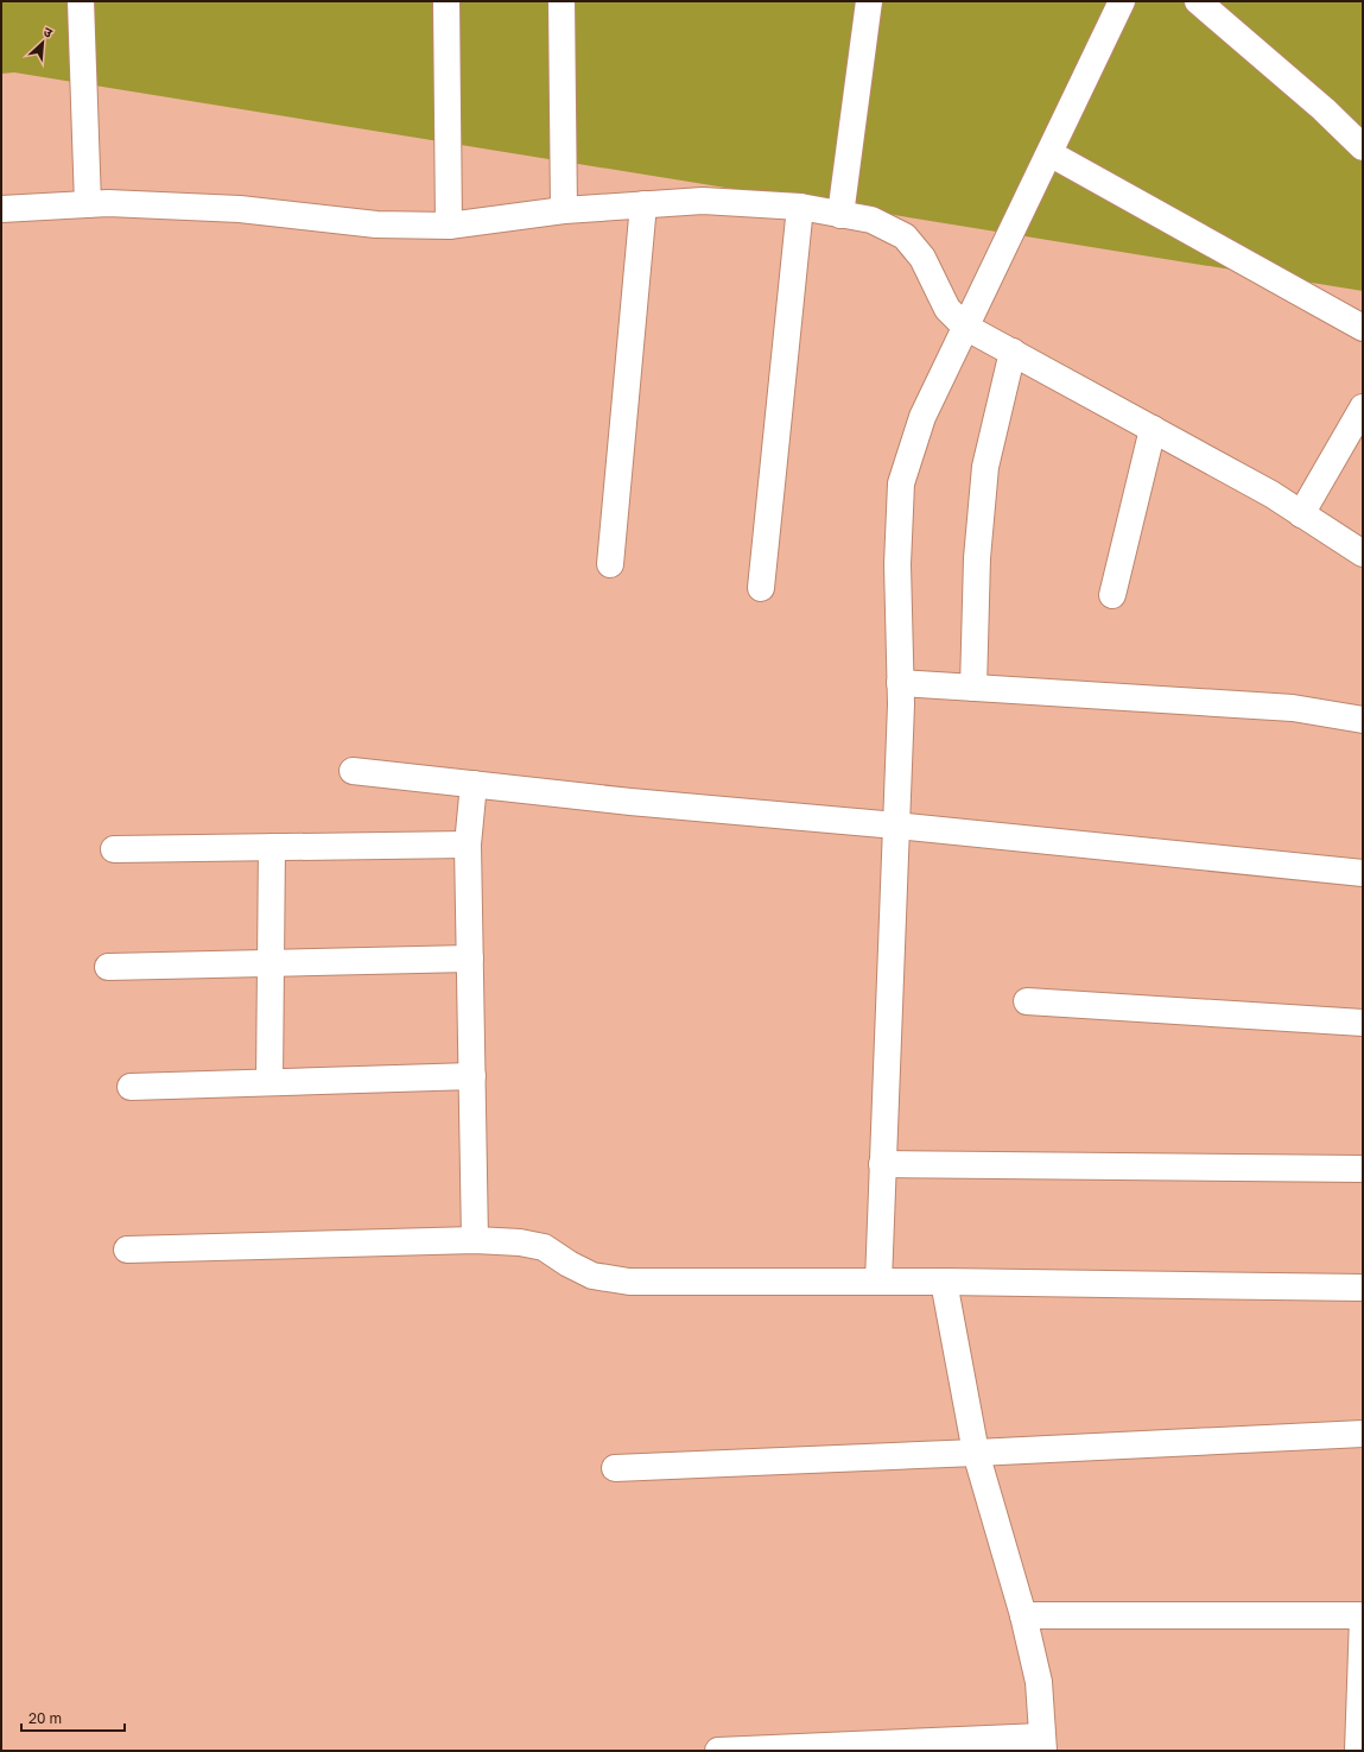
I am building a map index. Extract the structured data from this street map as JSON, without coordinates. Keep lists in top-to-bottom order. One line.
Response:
{"scale_bar":"20 m","north":"top right"}
